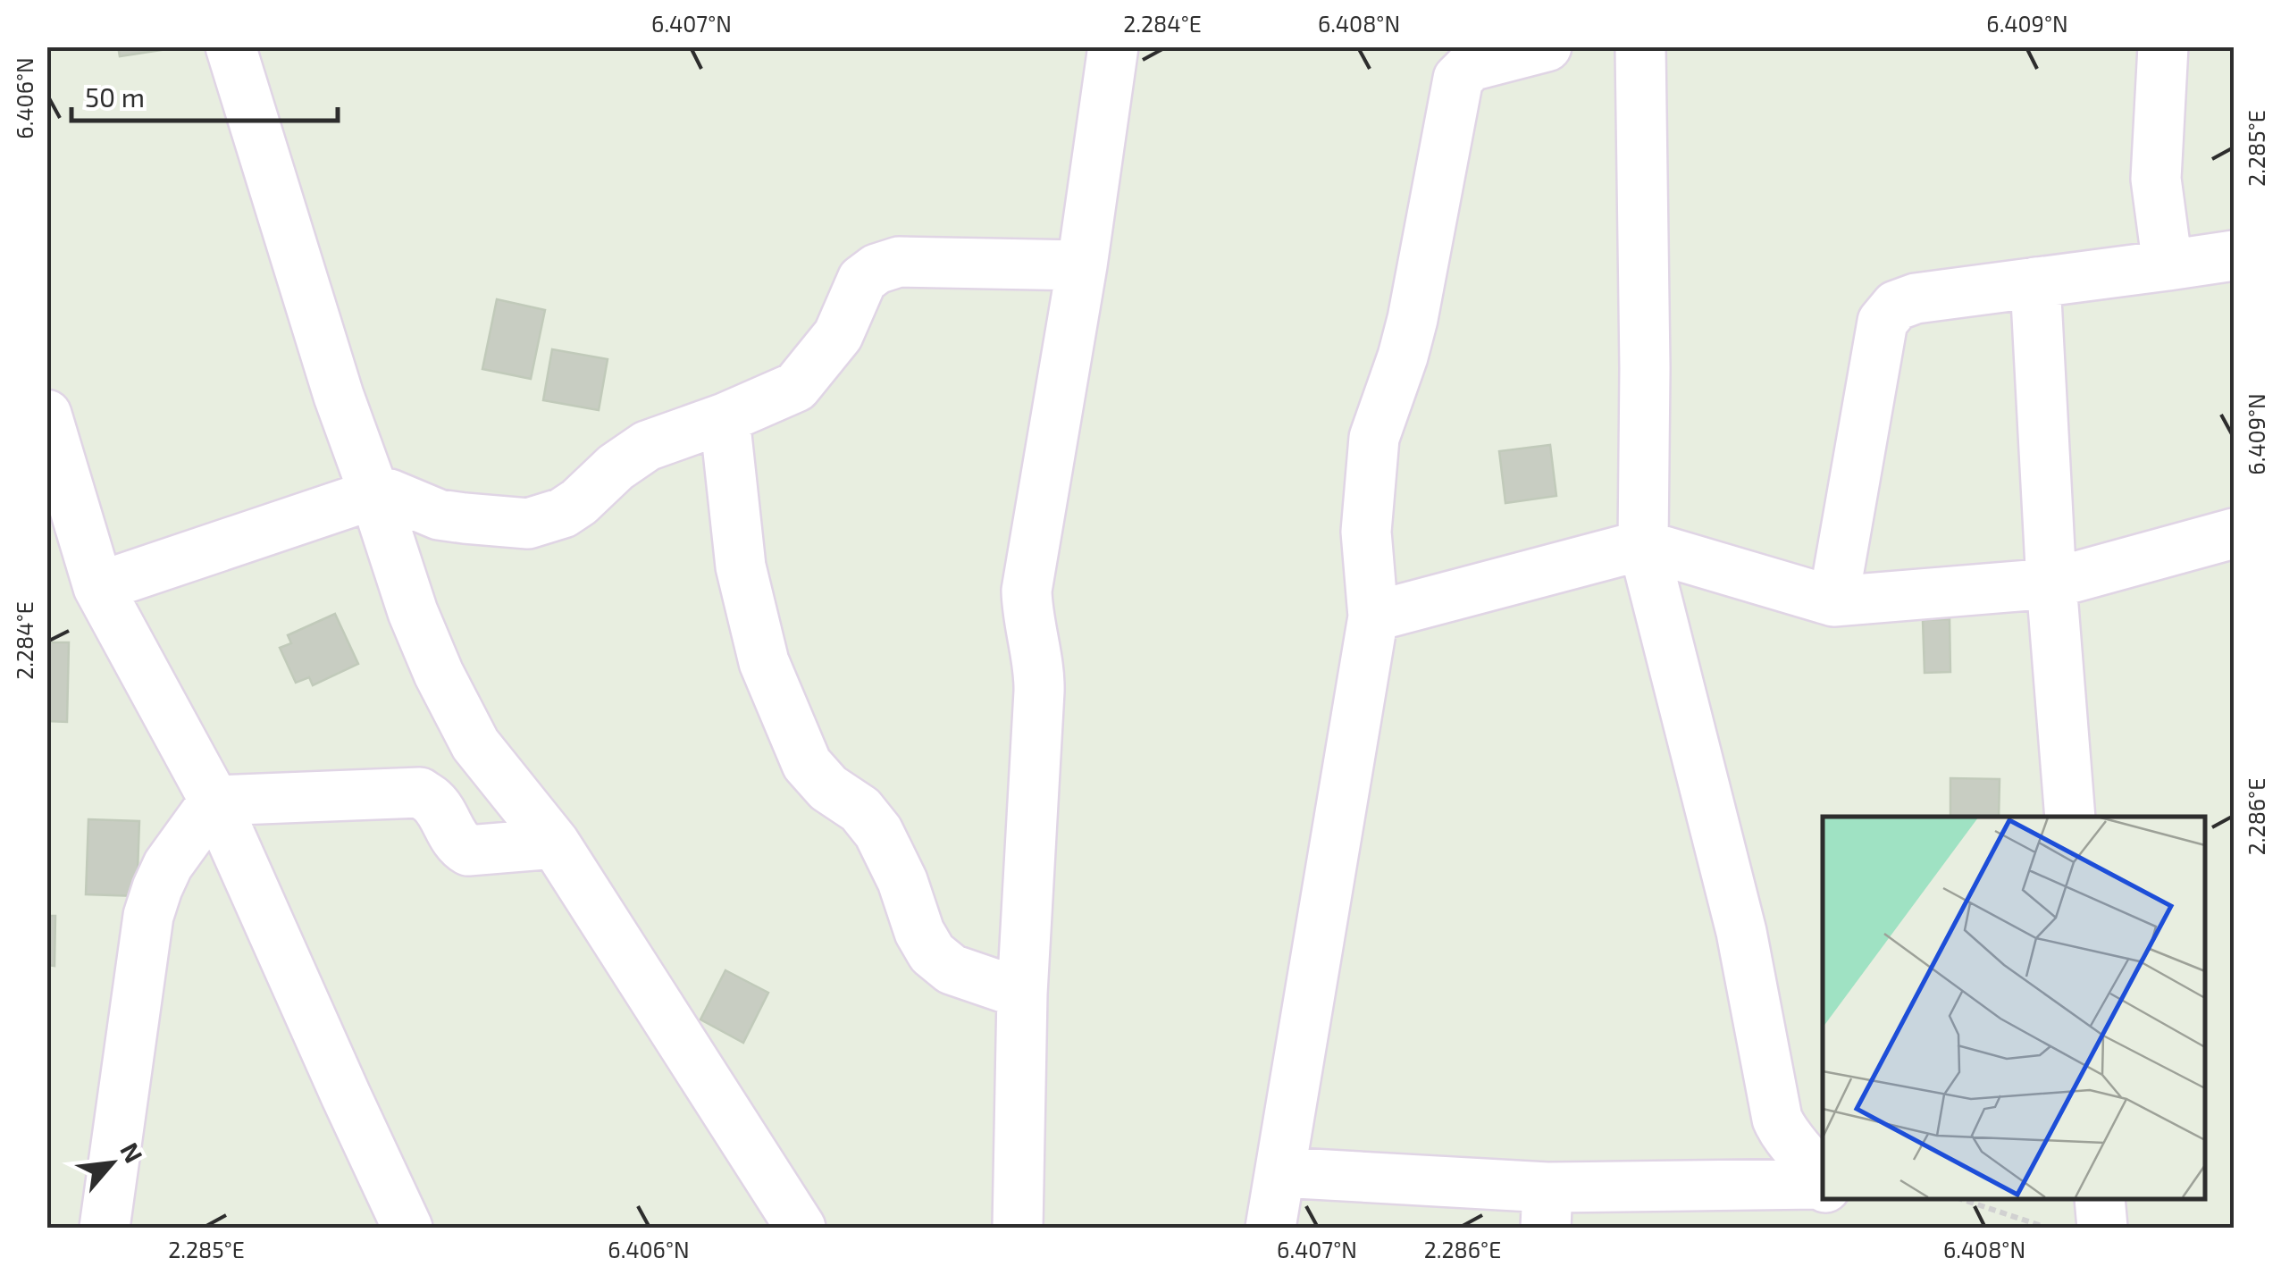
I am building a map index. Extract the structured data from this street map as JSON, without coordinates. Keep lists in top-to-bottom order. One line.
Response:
{"scale_bar":"50 m","north":"top right","coordinates":["6.407°N","2.284°E","6.408°N","6.409°N","6.406°N","2.285°E","2.286°E"]}
